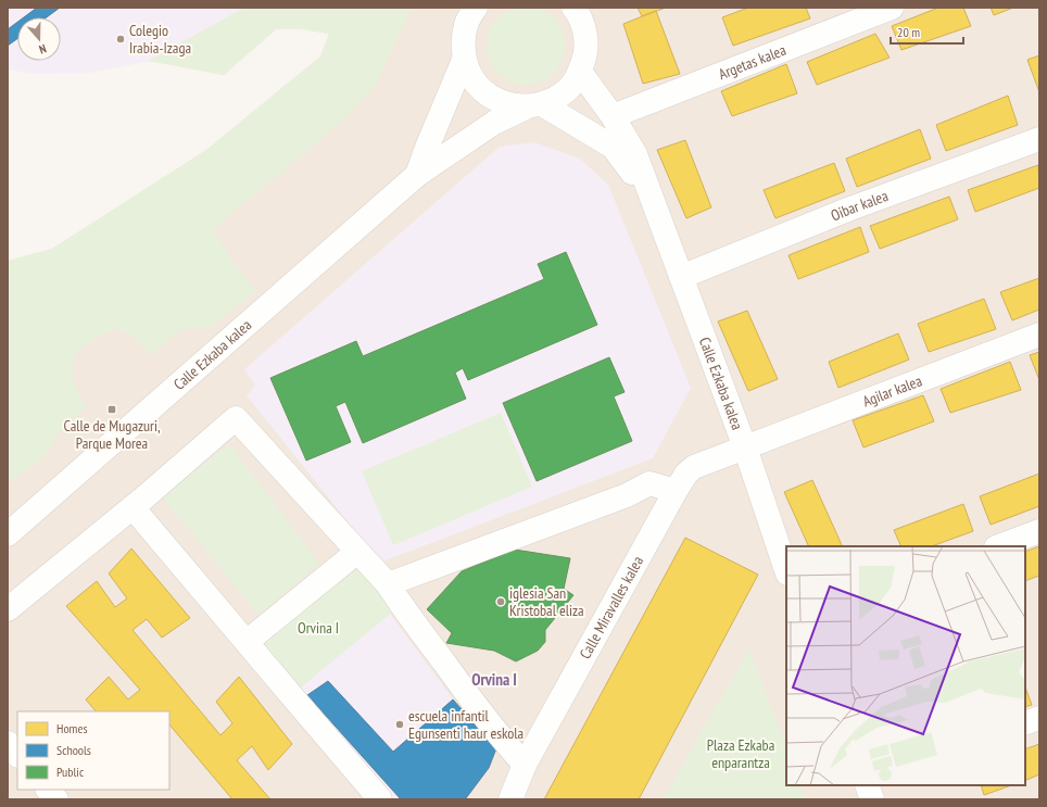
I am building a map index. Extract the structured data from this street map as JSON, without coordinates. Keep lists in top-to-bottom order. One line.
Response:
{"streets":{"street":["Argetas kalea","Oibar kalea","Calle Ezkaba kalea","Agilar kalea","Calle Miravalles kalea"]},"crossings":[["Argetas kalea","Calle Ezkaba kalea"],["Oibar kalea","Calle Ezkaba kalea"],["Calle Ezkaba kalea","Agilar kalea"],["Calle Ezkaba kalea","Calle Miravalles kalea"],["Agilar kalea","Calle Miravalles kalea"]],"districts":["Orvina I"],"parks":["Orvina I","Plaza Ezkaba enparantza"],"places":{"other":["Colegio Irabia-Izaga","iglesia San Kristobal eliza","escuela infantil Egunsenti haur eskola"],"transit":["Calle de Mugazuri, Parque Morea"]},"legend":["Homes","Schools","Public"],"scale_bar":"20 m","north":"bottom"}
